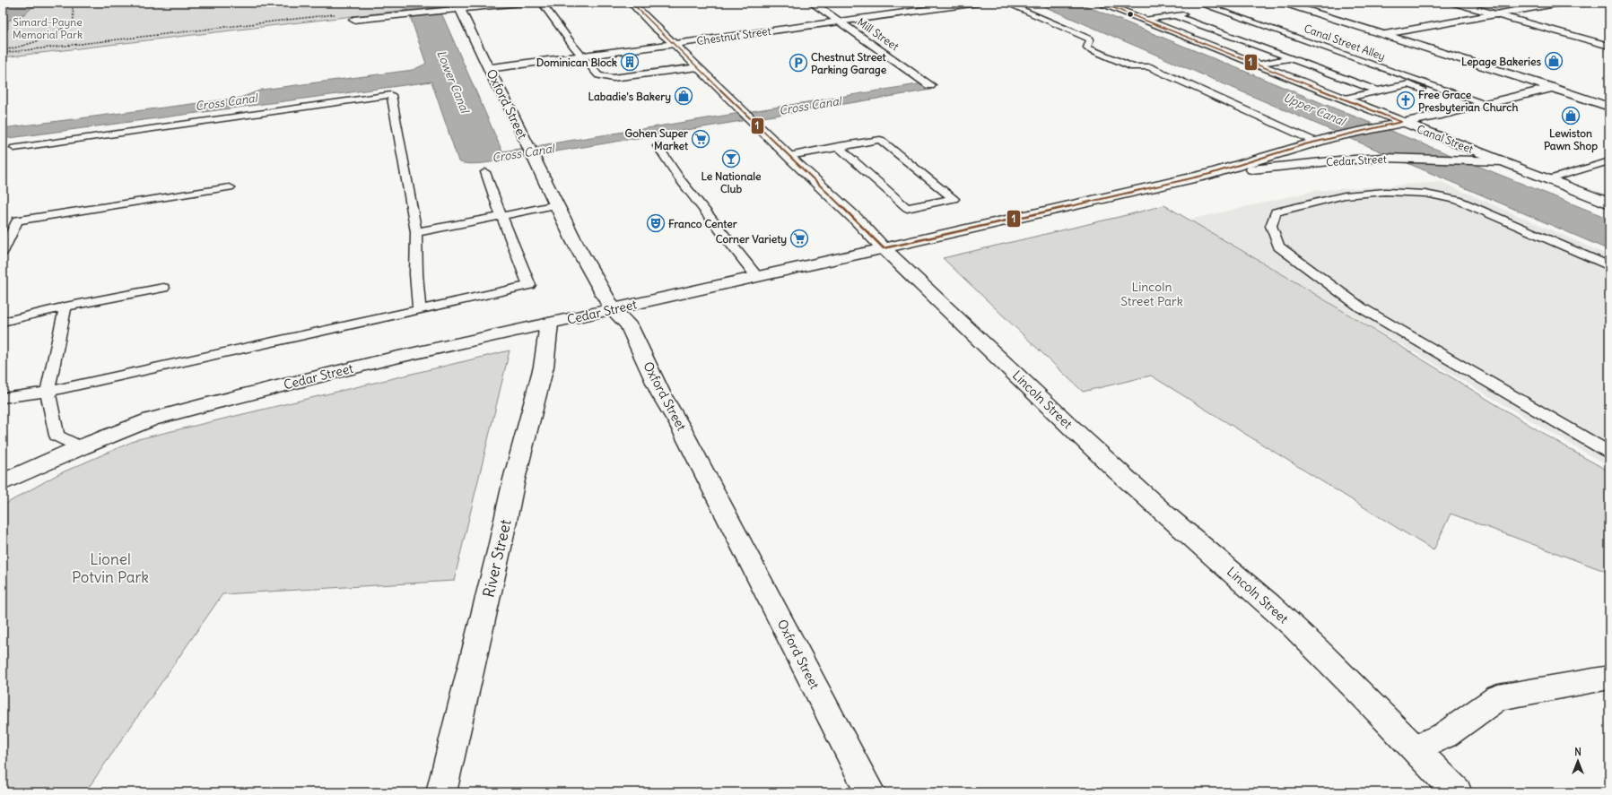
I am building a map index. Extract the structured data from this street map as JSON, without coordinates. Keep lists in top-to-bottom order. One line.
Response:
{"streets":{"main road":["Mill Street","Chestnut Street","Oxford Street","Canal Street","Cedar Street","Lincoln Street","River Street"],"lane":["Canal Street Alley"]},"crossings":[["Mill Street","Chestnut Street"],["Chestnut Street","Oxford Street"],["Chestnut Street","Lincoln Street"],["Canal Street Alley","Cedar Street"],["Oxford Street","Cedar Street"],["Canal Street","Cedar Street"],["Cedar Street","Lincoln Street"],["Cedar Street","River Street"]],"water":["Lower Canal","Cross Canal","Upper Canal"],"parks":["Simard-Payne Memorial Park","Lincoln Street Park","Lionel Potvin Park"],"places":{"shop":["Lepage Bakeries","Labadie's Bakery","Lewiston Pawn Shop"],"building":["Dominican Block"],"parking":["Chestnut Street Parking Garage"],"church":["Free Grace Presbyterian Church"],"supermarket":["Gohen Super Market","Corner Variety"],"bar":["Le Nationale Club"],"theatre":["Franco Center"]},"lines":["transit line 1"],"north":"top"}
